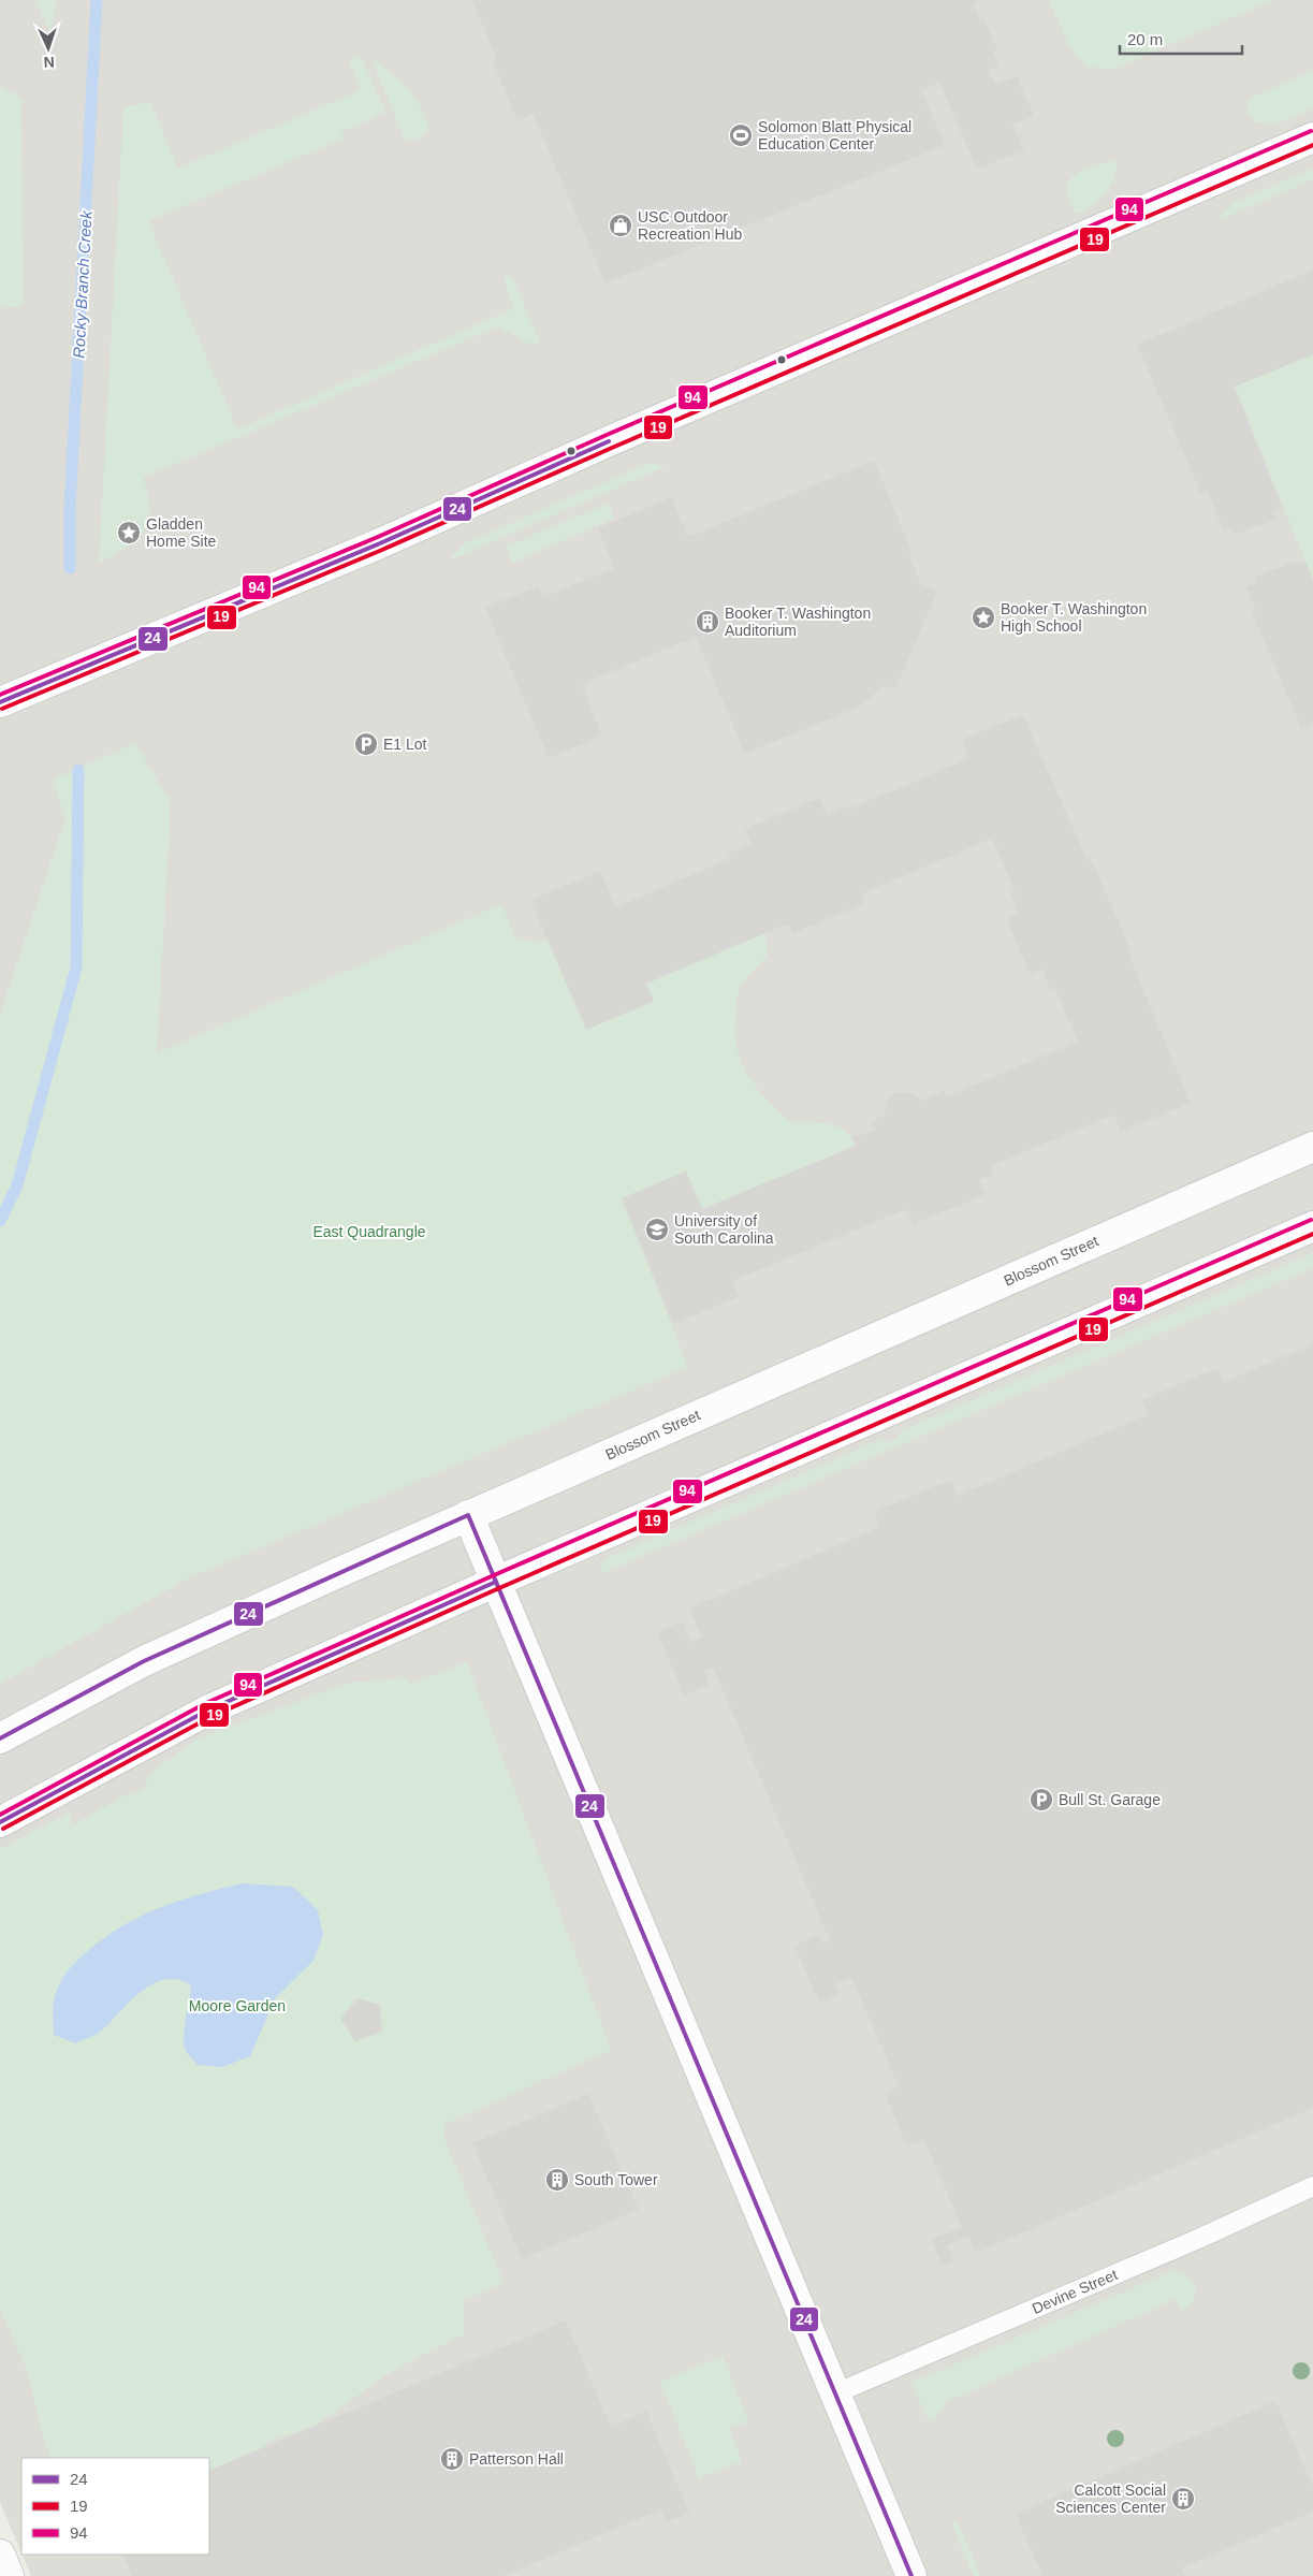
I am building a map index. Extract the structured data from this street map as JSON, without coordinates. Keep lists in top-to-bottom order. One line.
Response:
{"streets":{"main road":["Blossom Street"],"lane":["Devine Street"]},"water":["Rocky Branch Creek"],"parks":["East Quadrangle","Moore Garden"],"places":{"sports":["Solomon Blatt Physical Education Center"],"shop":["USC Outdoor Recreation Hub"],"place":["Gladden Home Site","Booker T. Washington High School"],"building":["Booker T. Washington Auditorium","South Tower","Patterson Hall","Calcott Social Sciences Center"],"parking":["E1 Lot","Bull St. Garage"],"school or university":["University of South Carolina"]},"lines":["transit line 94","transit line 19","transit line 24"],"legend":["24","19","94"],"scale_bar":"20 m","north":"bottom"}
